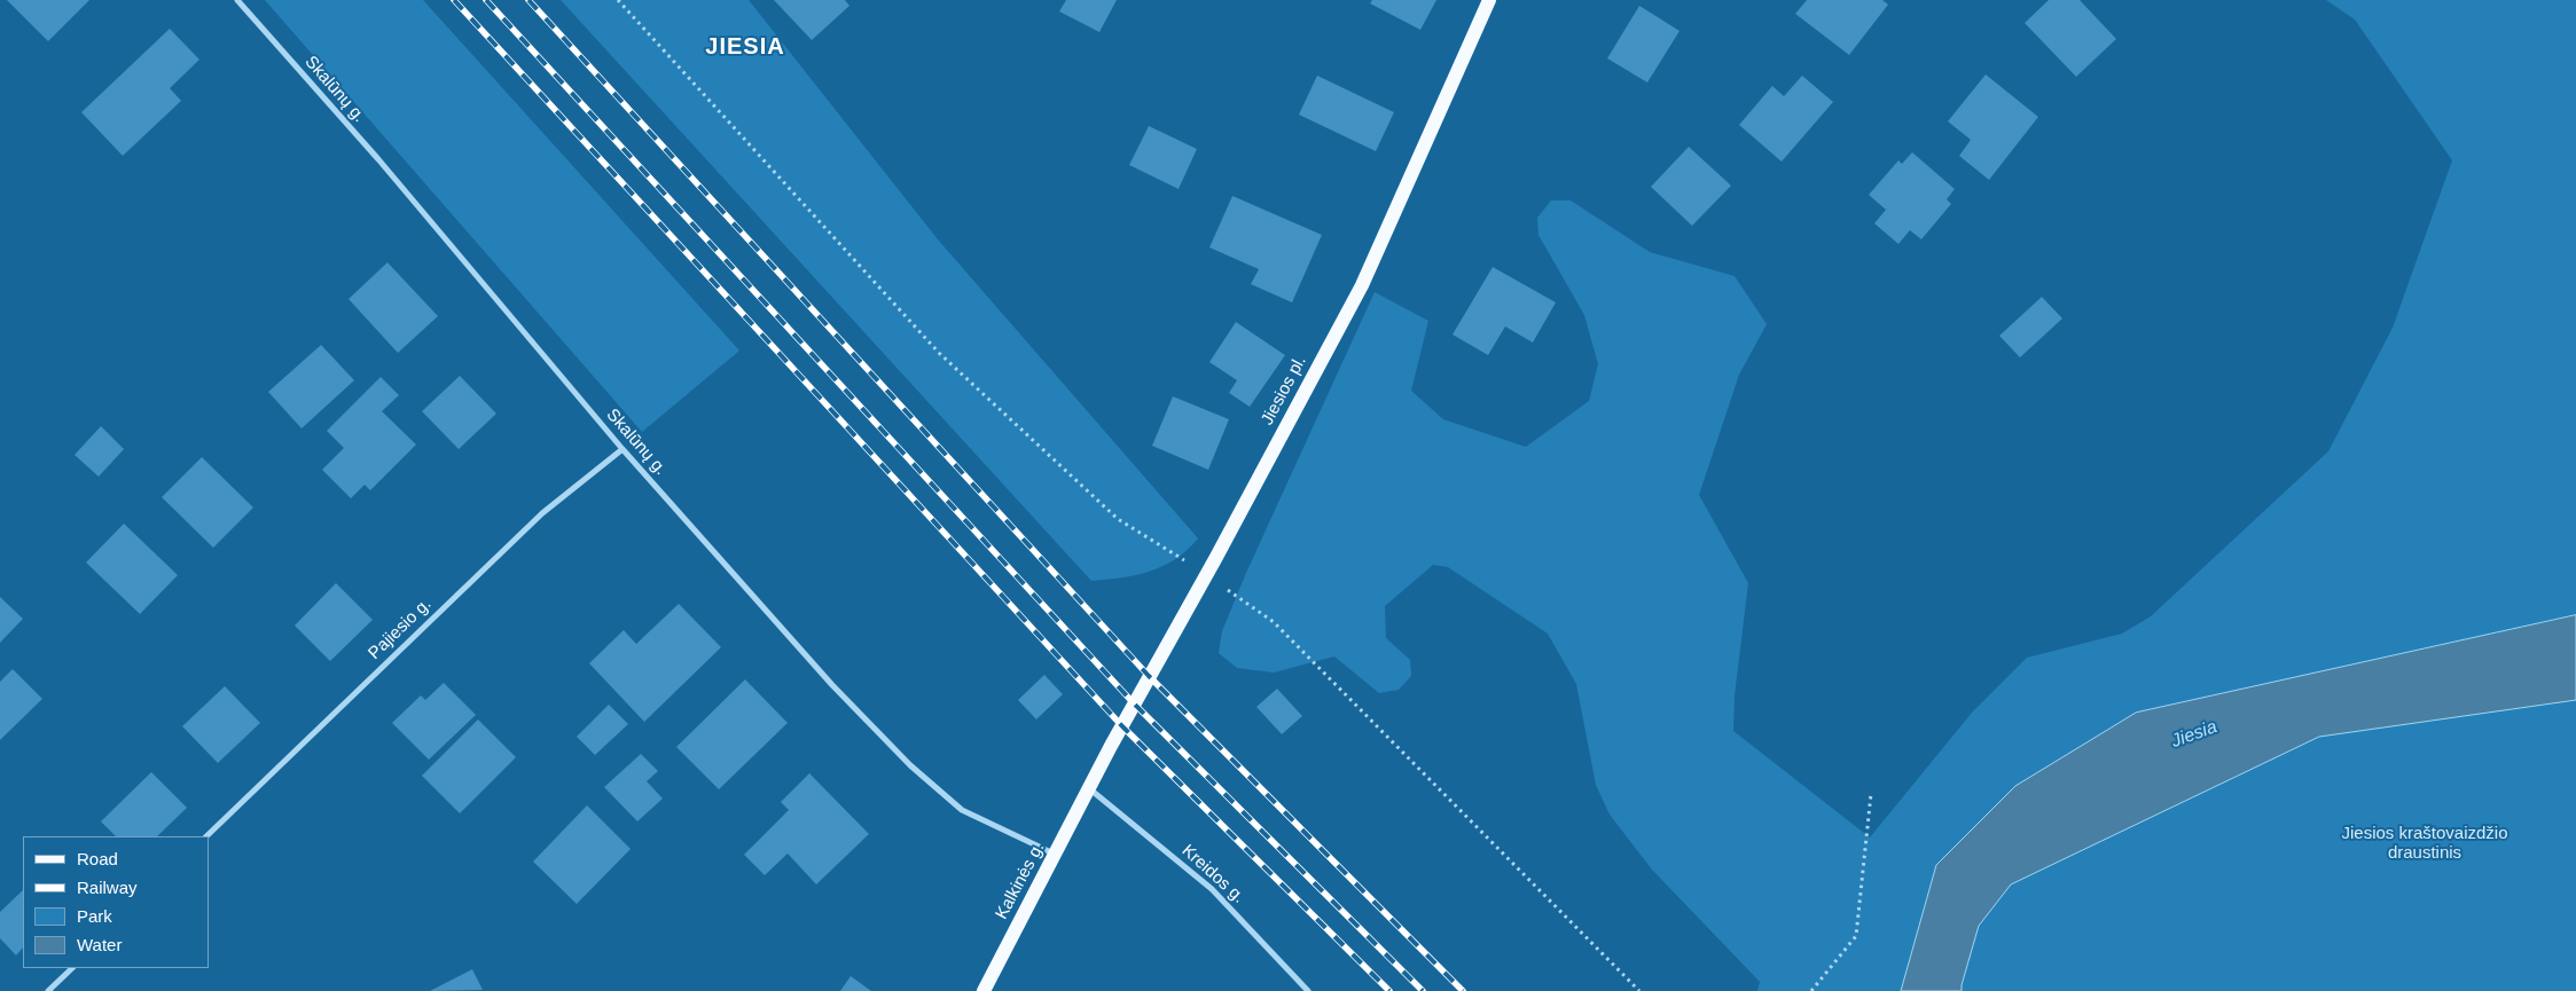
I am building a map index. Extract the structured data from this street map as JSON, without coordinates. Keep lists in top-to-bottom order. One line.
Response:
{"streets":{"main road":["Jiesios pl.","Kalkinės g."],"street":["Skalūnų g.","Pajiesio g.","Kreidos g."]},"crossings":[["Skalūnų g.","Pajiesio g."],["Skalūnų g.","Kalkinės g."],["Jiesios pl.","Kreidos g."],["Jiesios pl.","Kalkinės g."],["Kreidos g.","Kalkinės g."]],"districts":["JIESIA"],"water":["Jiesia"],"parks":["Jiesios kraštovaizdžio draustinis"],"legend":["Road","Railway","Park","Water"]}
